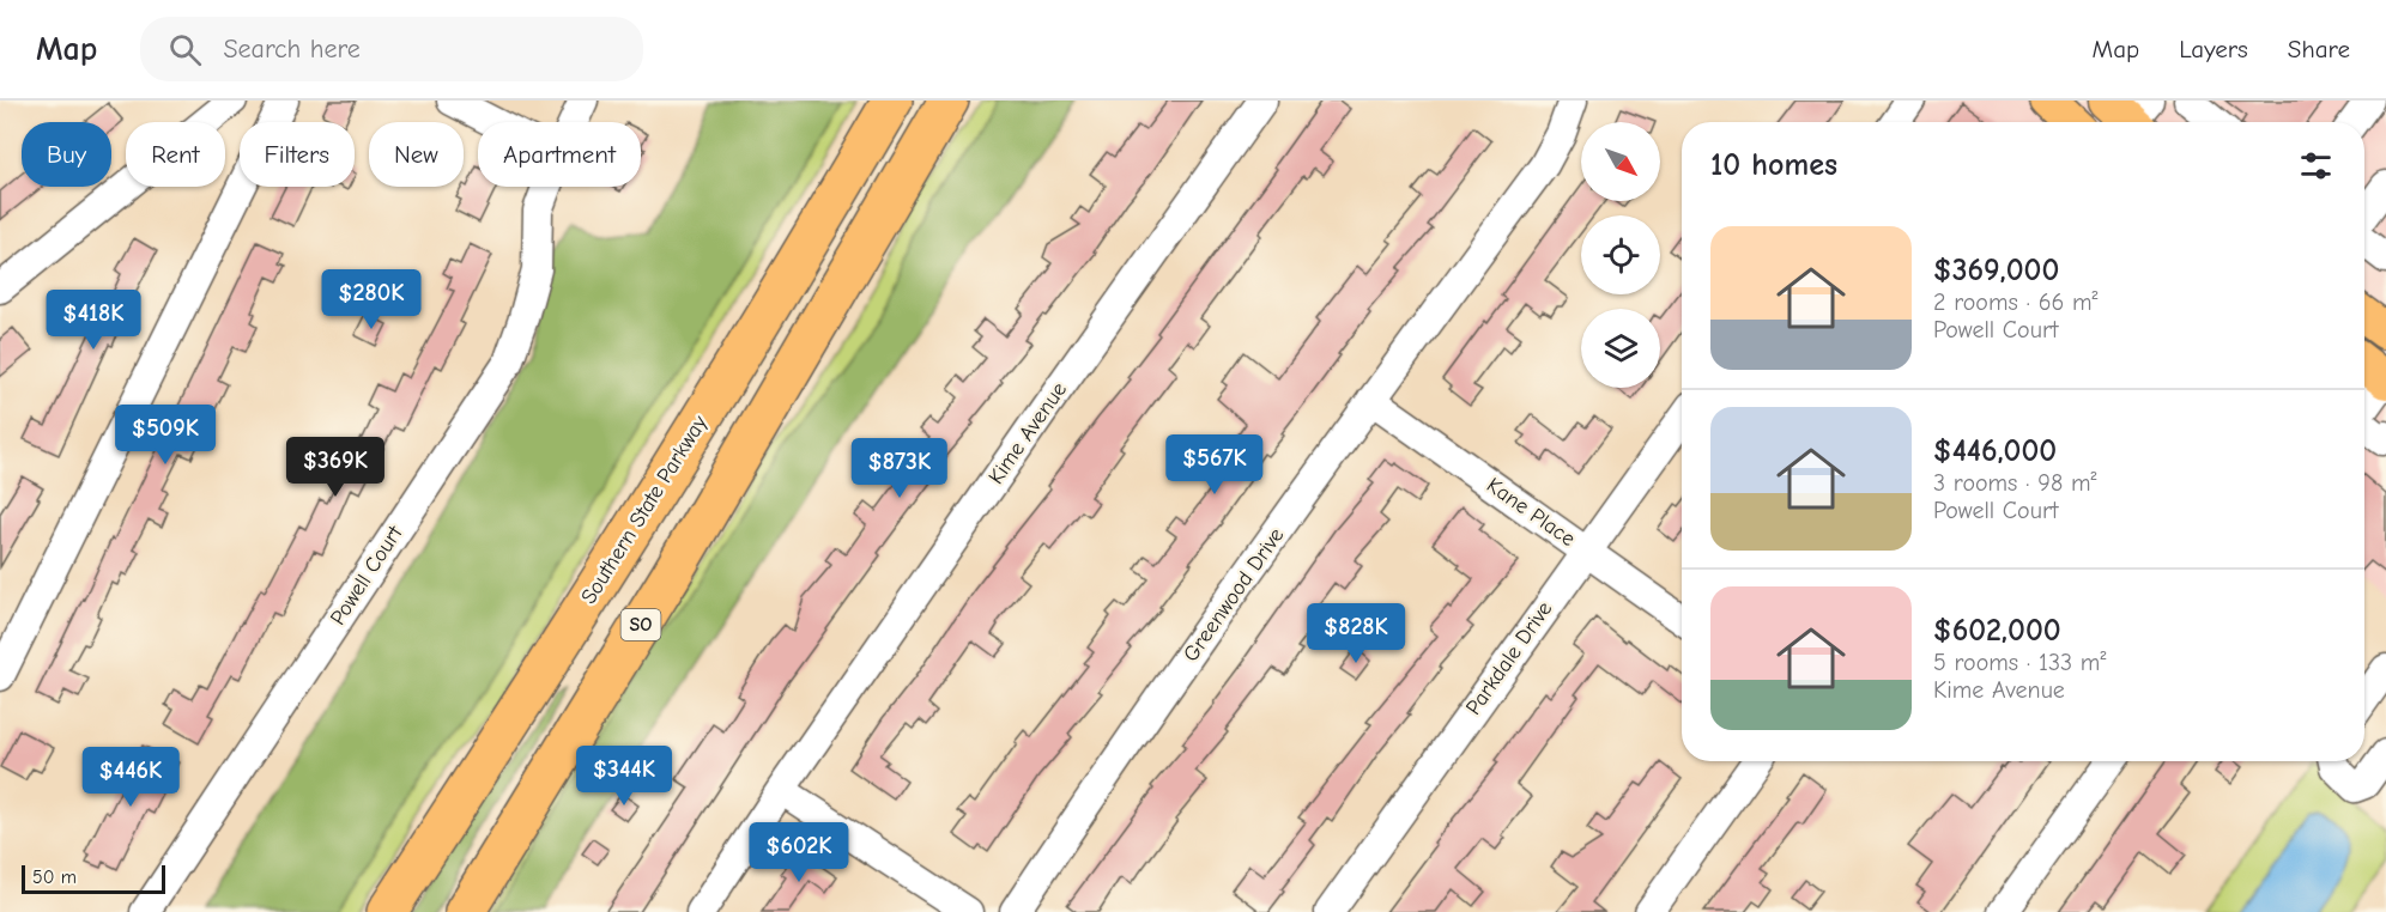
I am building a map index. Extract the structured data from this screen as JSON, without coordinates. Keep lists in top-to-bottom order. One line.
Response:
{"streets":{"highway":["Southern State Parkway","SO"],"street":["Kime Avenue","Kane Place","Powell Court","Greenwood Drive","Parkdale Drive"]},"crossings":[["Kane Place","Greenwood Drive"],["Kane Place","Parkdale Drive"]],"scale_bar":"50 m","north":"bottom right","page":{"header":"Map","search":"Search here","nav":["Map","Layers","Share"],"chip":["Buy","Rent","Filters","New","Apartment"],"heading":"10 homes","list":[{"name":"$369,000","note":"2 rooms · 66 m² · Powell Court"},{"name":"$446,000","note":"3 rooms · 98 m² · Powell Court"},{"name":"$602,000","note":"5 rooms · 133 m² · Kime Avenue"}],"price":["$280K","$418K","$509K","$567K","$369K","$873K","$828K","$344K","$446K","$602K"],"scale":"50 m"}}
